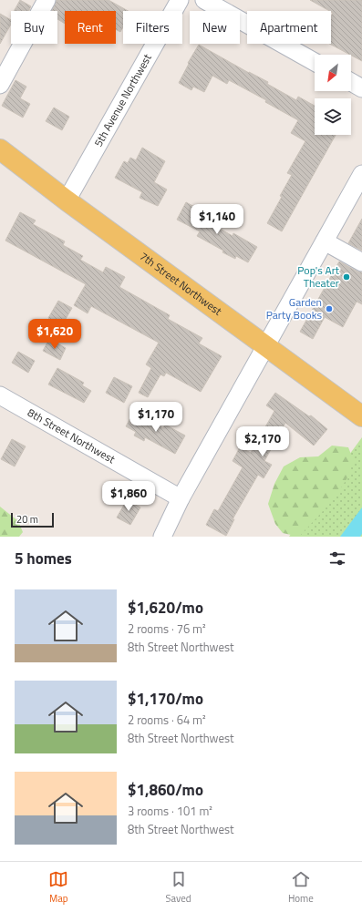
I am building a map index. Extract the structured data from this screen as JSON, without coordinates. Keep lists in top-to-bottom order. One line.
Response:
{"streets":{"main road":["7th Street Northwest"],"street":["5th Avenue Northwest","8th Street Northwest"]},"crossings":[["5th Avenue Northwest","7th Street Northwest"]],"places":["Pop's Art Theater","Garden Party Books"],"scale_bar":"20 m","north":"bottom left","page":{"chip":["Buy","Rent","Filters","New","Apartment"],"price":["$1,140","$1,620","$1,170","$2,170","$1,860"],"scale":"20 m","heading":"5 homes","list":[{"name":"$1,620/mo","note":"2 rooms · 76 m² · 8th Street Northwest"},{"name":"$1,170/mo","note":"2 rooms · 64 m² · 8th Street Northwest"},{"name":"$1,860/mo","note":"3 rooms · 101 m² · 8th Street Northwest"}],"tabs":["Map","Saved","Home"]}}
